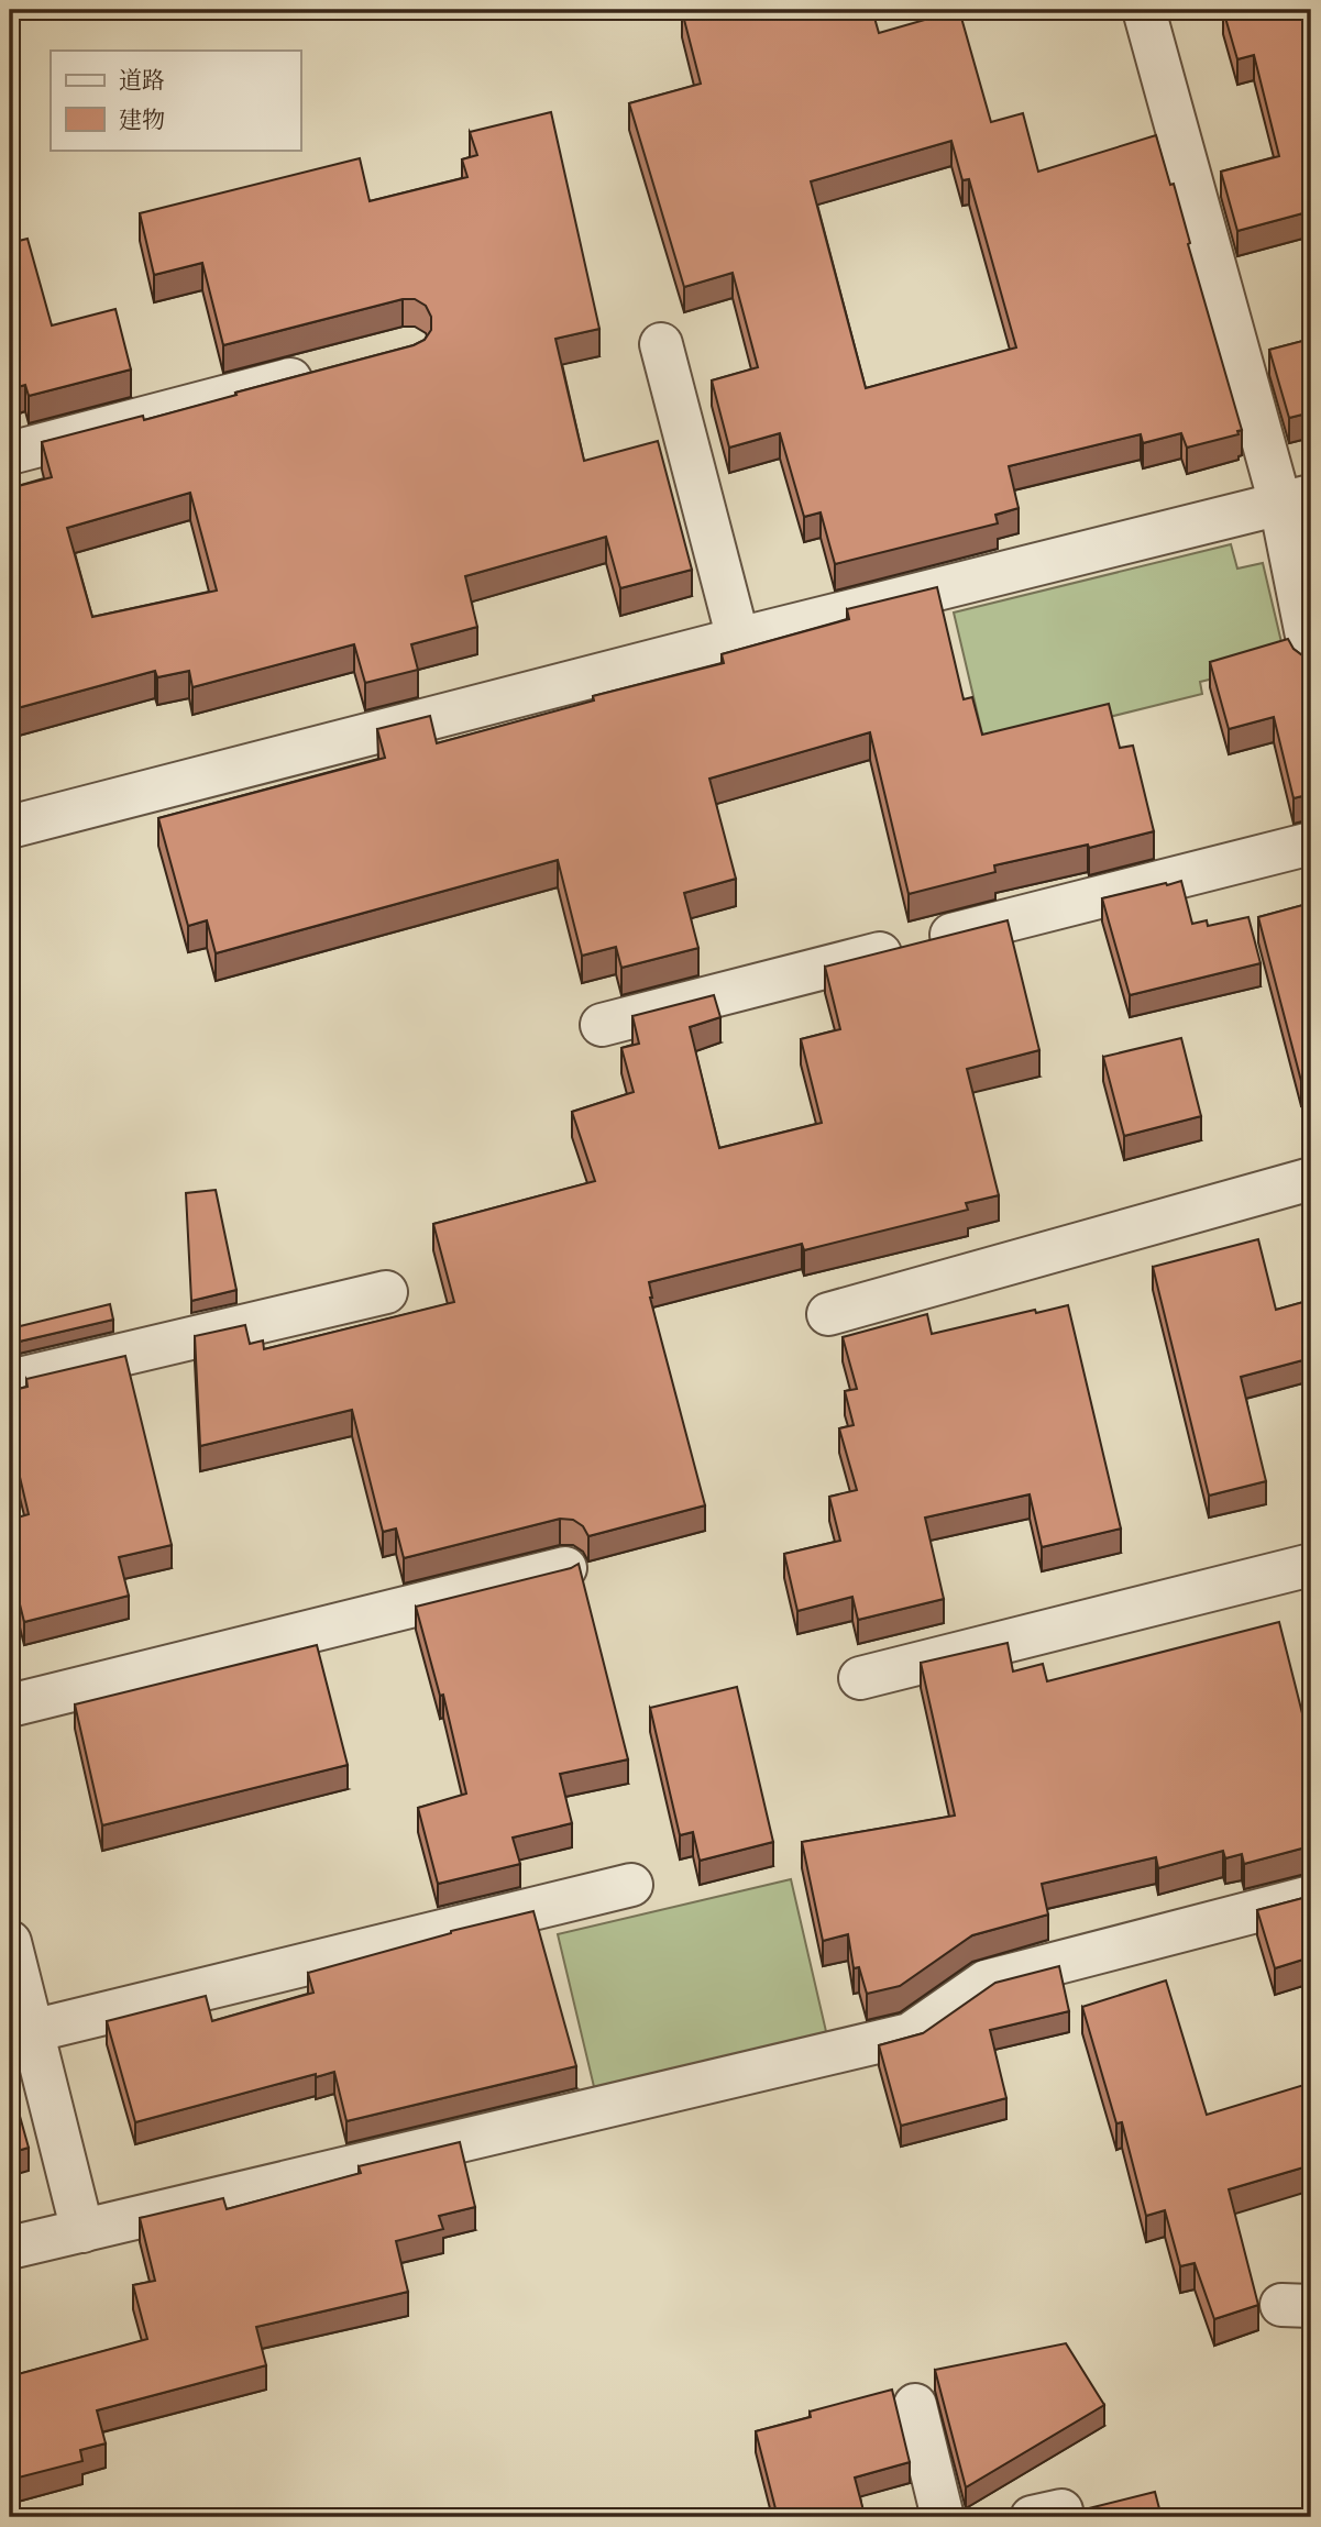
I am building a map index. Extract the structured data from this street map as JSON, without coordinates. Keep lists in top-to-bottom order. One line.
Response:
{"legend":["道路","建物"]}
